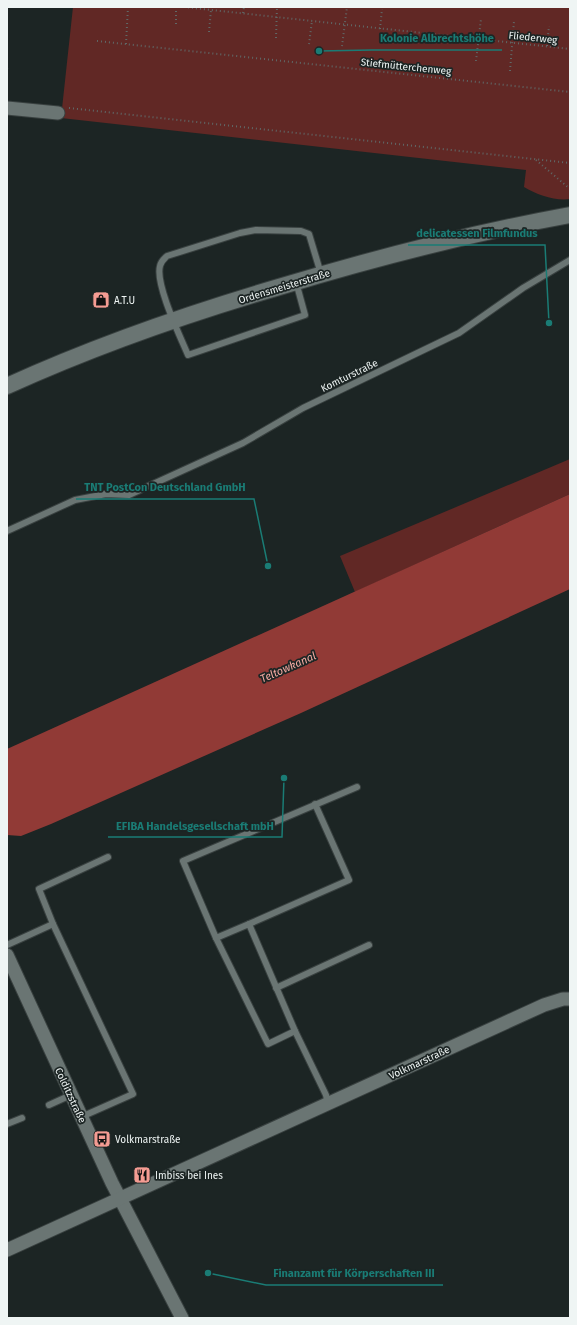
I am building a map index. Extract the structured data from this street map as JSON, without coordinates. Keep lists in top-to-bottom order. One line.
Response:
{"streets":{"street":["Ordensmeisterstraße","Volkmarstraße","Colditzstraße"],"lane":["Komturstraße"],"path":["Fliederweg","Stiefmütterchenweg"]},"crossings":[["Volkmarstraße","Colditzstraße"]],"water":["Teltowkanal"],"places":{"other":["Kolonie Albrechtshöhe","delicatessen Filmfundus","TNT PostCon Deutschland GmbH","EFIBA Handelsgesellschaft mbH","Finanzamt für Körperschaften III"],"shop":["A.T.U"],"bus stop":["Volkmarstraße"],"restaurant":["Imbiss bei Ines"]}}
